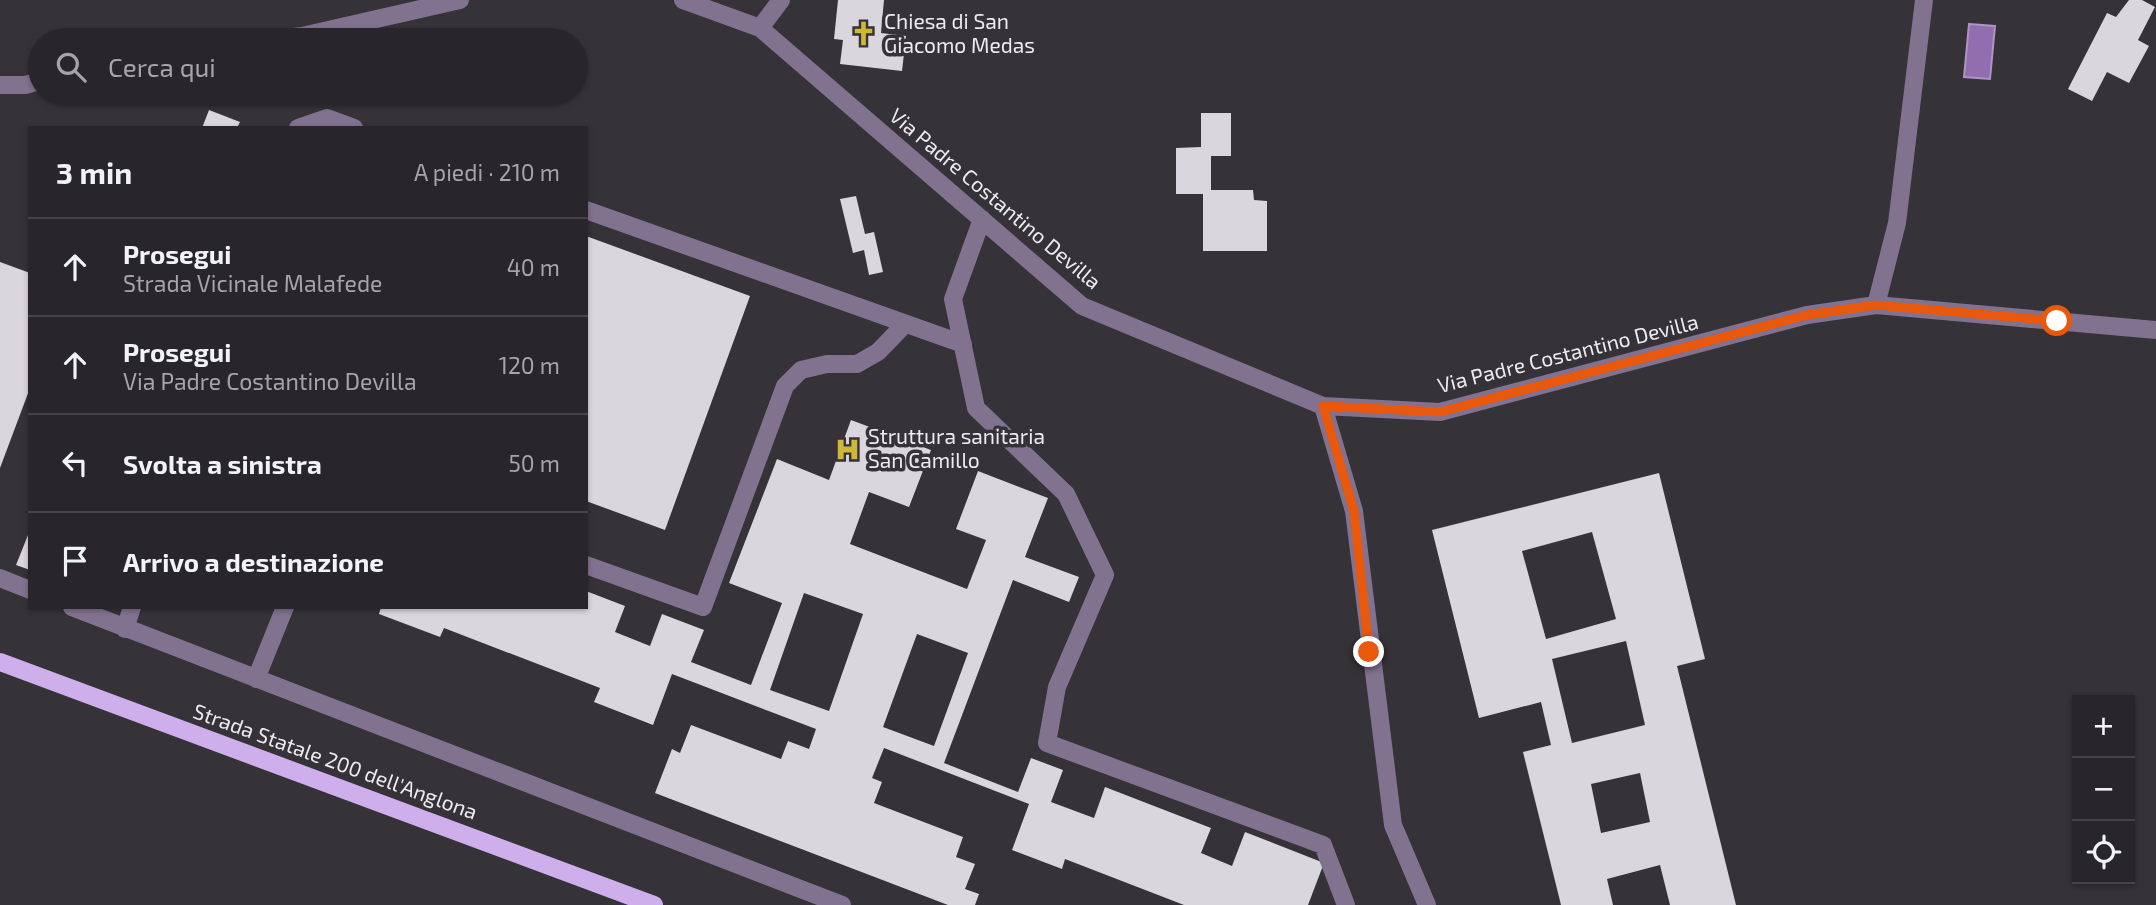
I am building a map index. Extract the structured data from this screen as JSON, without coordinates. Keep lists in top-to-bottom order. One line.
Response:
{"streets":{"main road":["Strada Statale 200 dell'Anglona"],"street":["Via Padre Costantino Devilla"]},"places":{"church":["Chiesa di San Giacomo Medas"],"hospital":["Struttura sanitaria San Camillo"]},"page":{"search":"Cerca qui","heading":["3 min","A piedi · 210 m"],"list":[["Prosegui","Strada Vicinale Malafede","40 m"],["Prosegui","Via Padre Costantino Devilla","120 m"],["Svolta a sinistra","50 m"],"Arrivo a destinazione"],"map_buttons":["+","−"]}}
